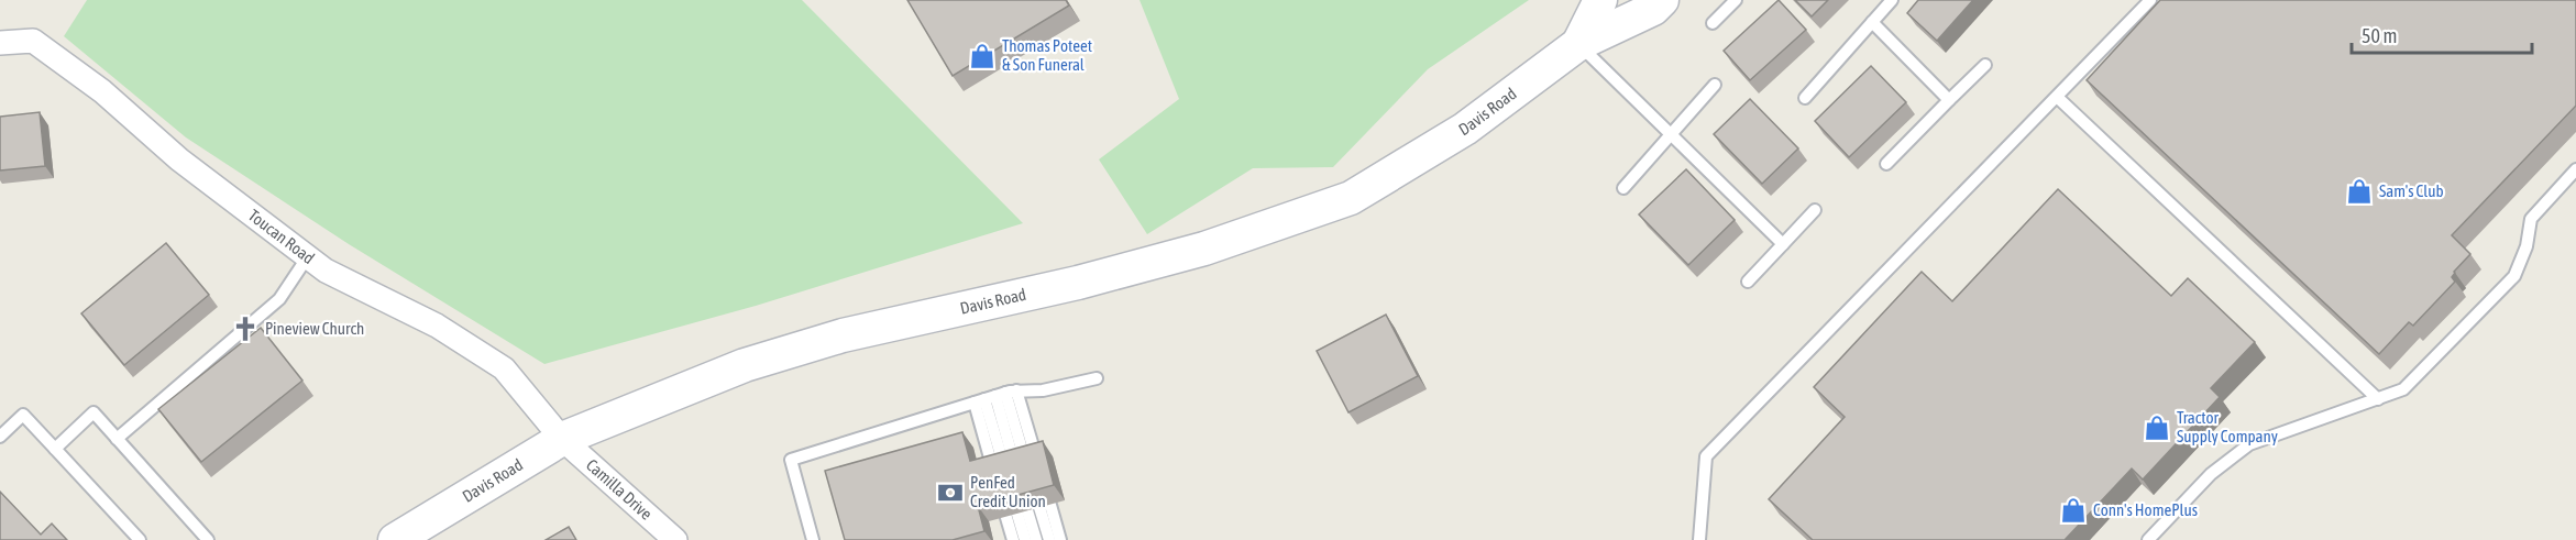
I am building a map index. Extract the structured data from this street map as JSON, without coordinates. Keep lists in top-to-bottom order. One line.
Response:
{"streets":{"main road":["Davis Road"],"street":["Toucan Road","Camilla Drive"]},"crossings":[["Davis Road","Toucan Road"],["Davis Road","Camilla Drive"],["Toucan Road","Camilla Drive"]],"places":{"shop":["Thomas Poteet & Son Funeral","Sam's Club","Tractor Supply Company","Conn's HomePlus"],"church":["Pineview Church"],"bank":["PenFed Credit Union"]},"scale_bar":"50 m"}
